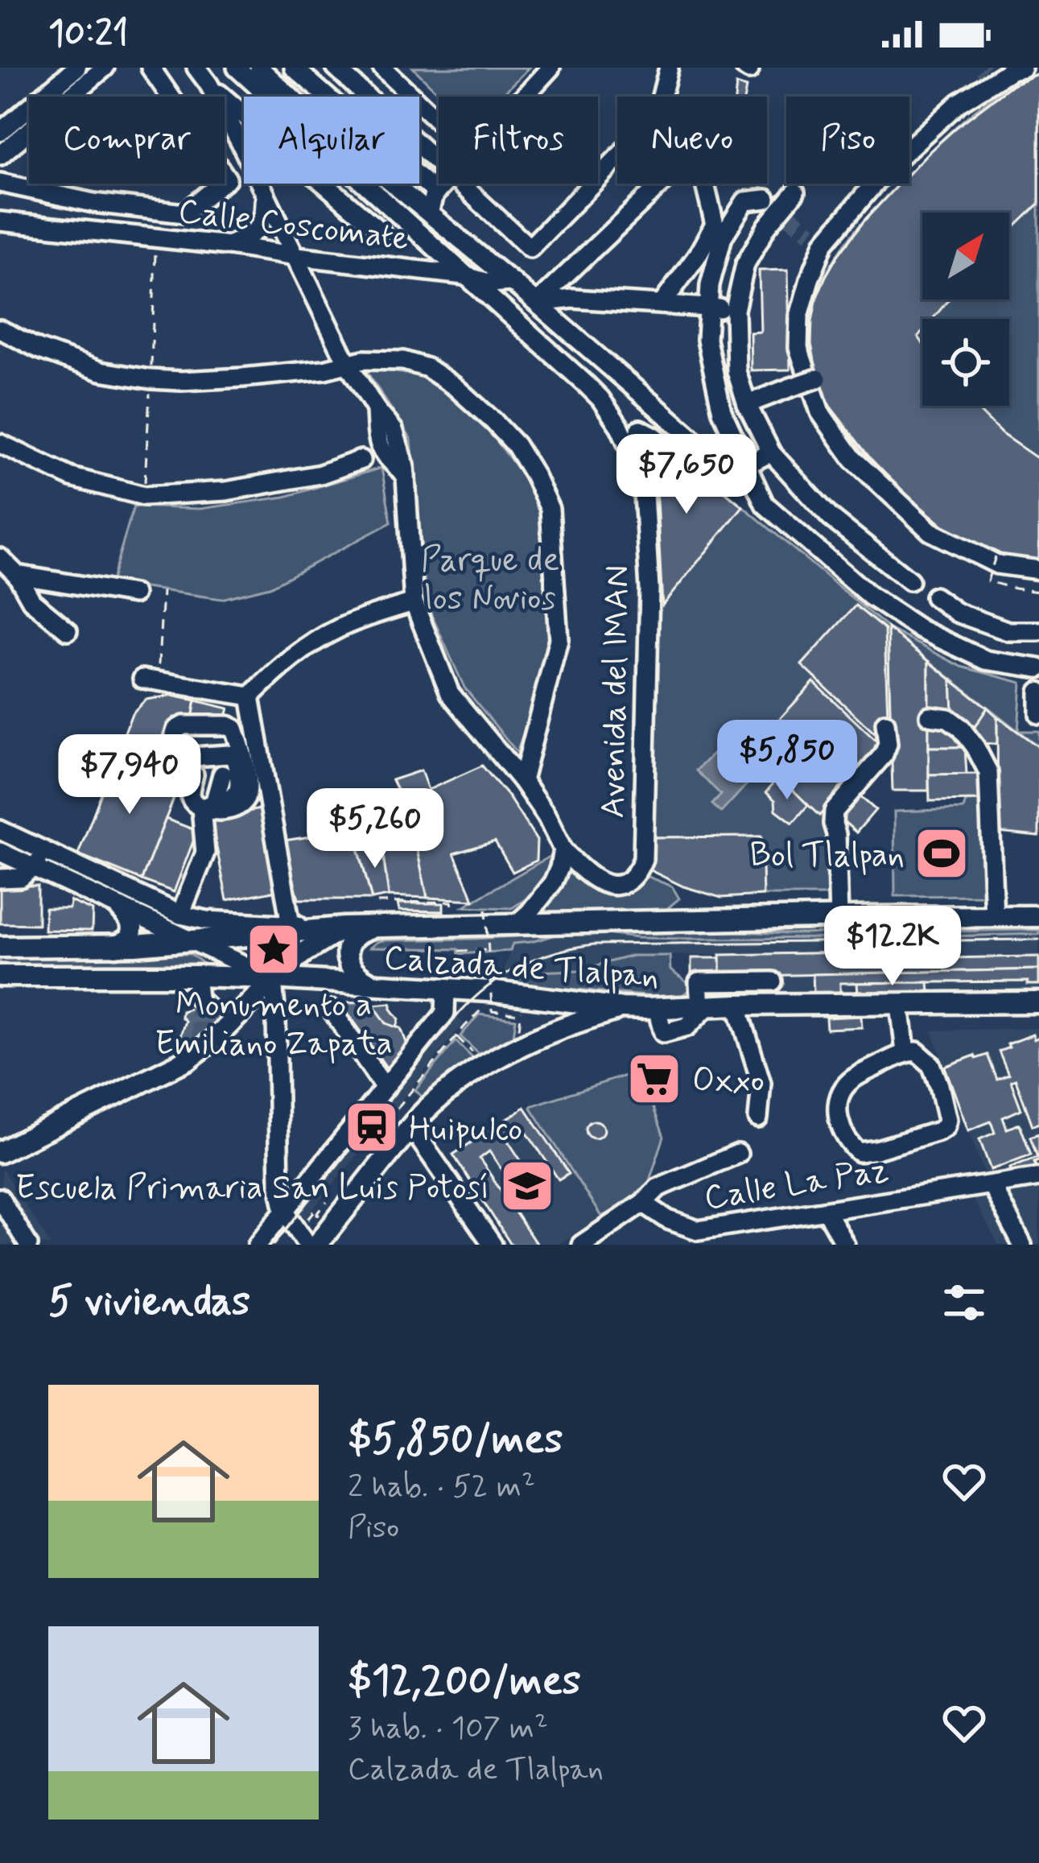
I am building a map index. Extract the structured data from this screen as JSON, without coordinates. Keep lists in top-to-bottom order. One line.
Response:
{"streets":{"main road":["Calzada de Tlalpan"],"street":["Calle Coscomate","Avenida del IMAN","Calle La Paz"]},"crossings":[["Calle Coscomate","Avenida del IMAN"]],"parks":["Parque de los Novios"],"places":{"sports":["Bol Tlalpan"],"place":["Monumento a Emiliano Zapata"],"supermarket":["Oxxo"],"station":["Huipulco"],"school or university":["Escuela Primaria San Luis Potosí"]},"north":"top right","page":{"status":"10:21","chip":["Comprar","Alquilar","Filtros","Nuevo","Piso"],"price":["$7,650","$5,850","$7,940","$5,260","$12.2K"],"heading":"5 viviendas","list":[{"name":"$5,850/mes","note":"2 hab. · 52 m² · Piso"},{"name":"$12,200/mes","note":"3 hab. · 107 m² · Calzada de Tlalpan"}]}}
